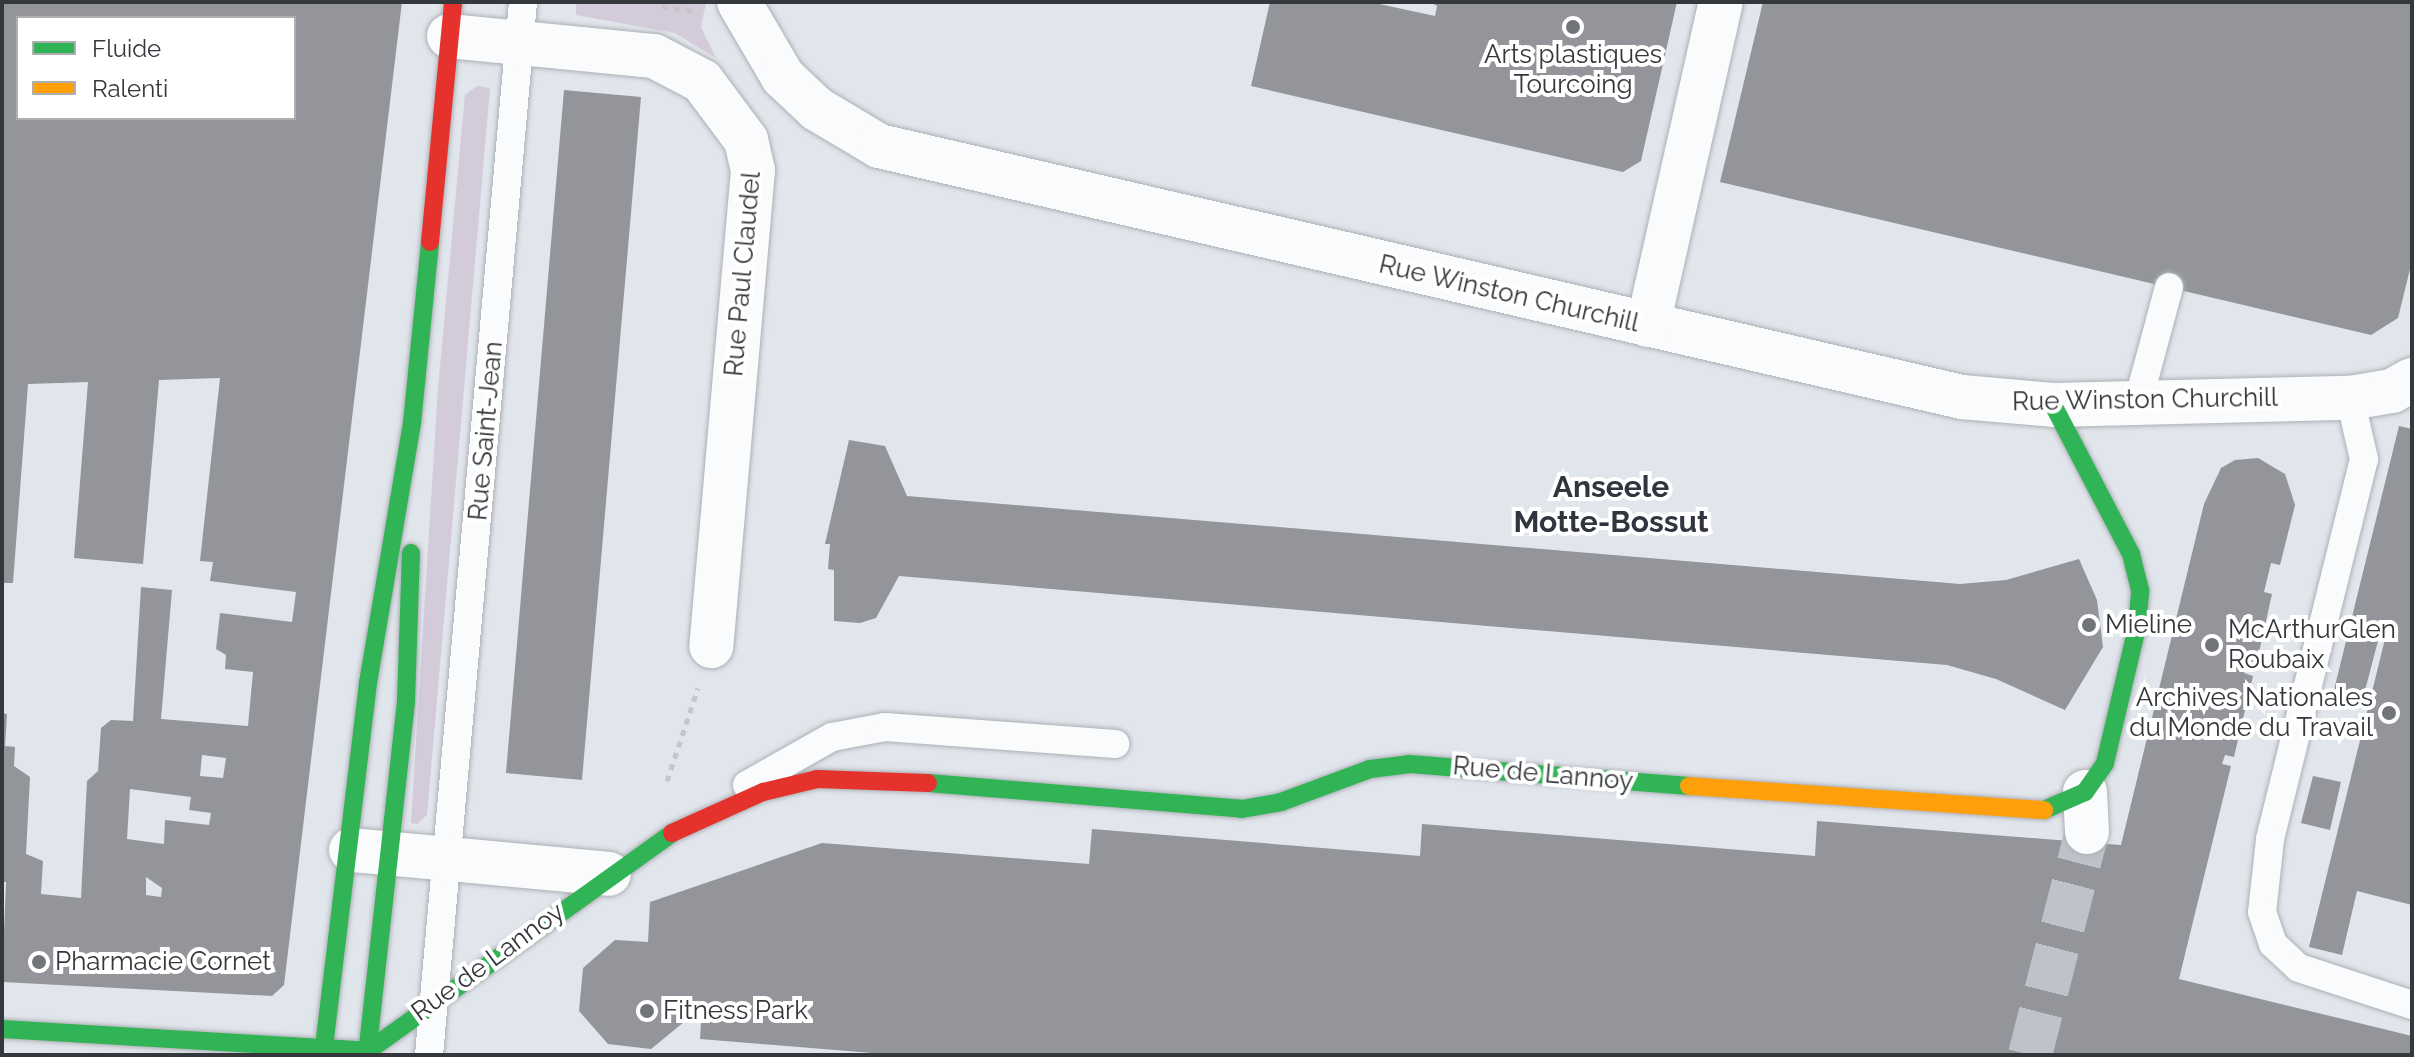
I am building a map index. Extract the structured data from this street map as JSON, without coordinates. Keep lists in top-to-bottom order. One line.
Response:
{"streets":{"street":["Rue Paul Claudel","Rue Winston Churchill","Rue de Lannoy"],"lane":["Rue Saint-Jean"]},"crossings":[["Rue Paul Claudel","Rue Saint-Jean"],["Rue Winston Churchill","Rue de Lannoy"],["Rue Saint-Jean","Rue de Lannoy"]],"districts":["Anseele Motte-Bossut"],"places":["Arts plastiques Tourcoing","Mieline","McArthurGlen Roubaix","Archives Nationales du Monde du Travail","Pharmacie Cornet","Fitness Park"],"legend":["Fluide","Ralenti"]}
